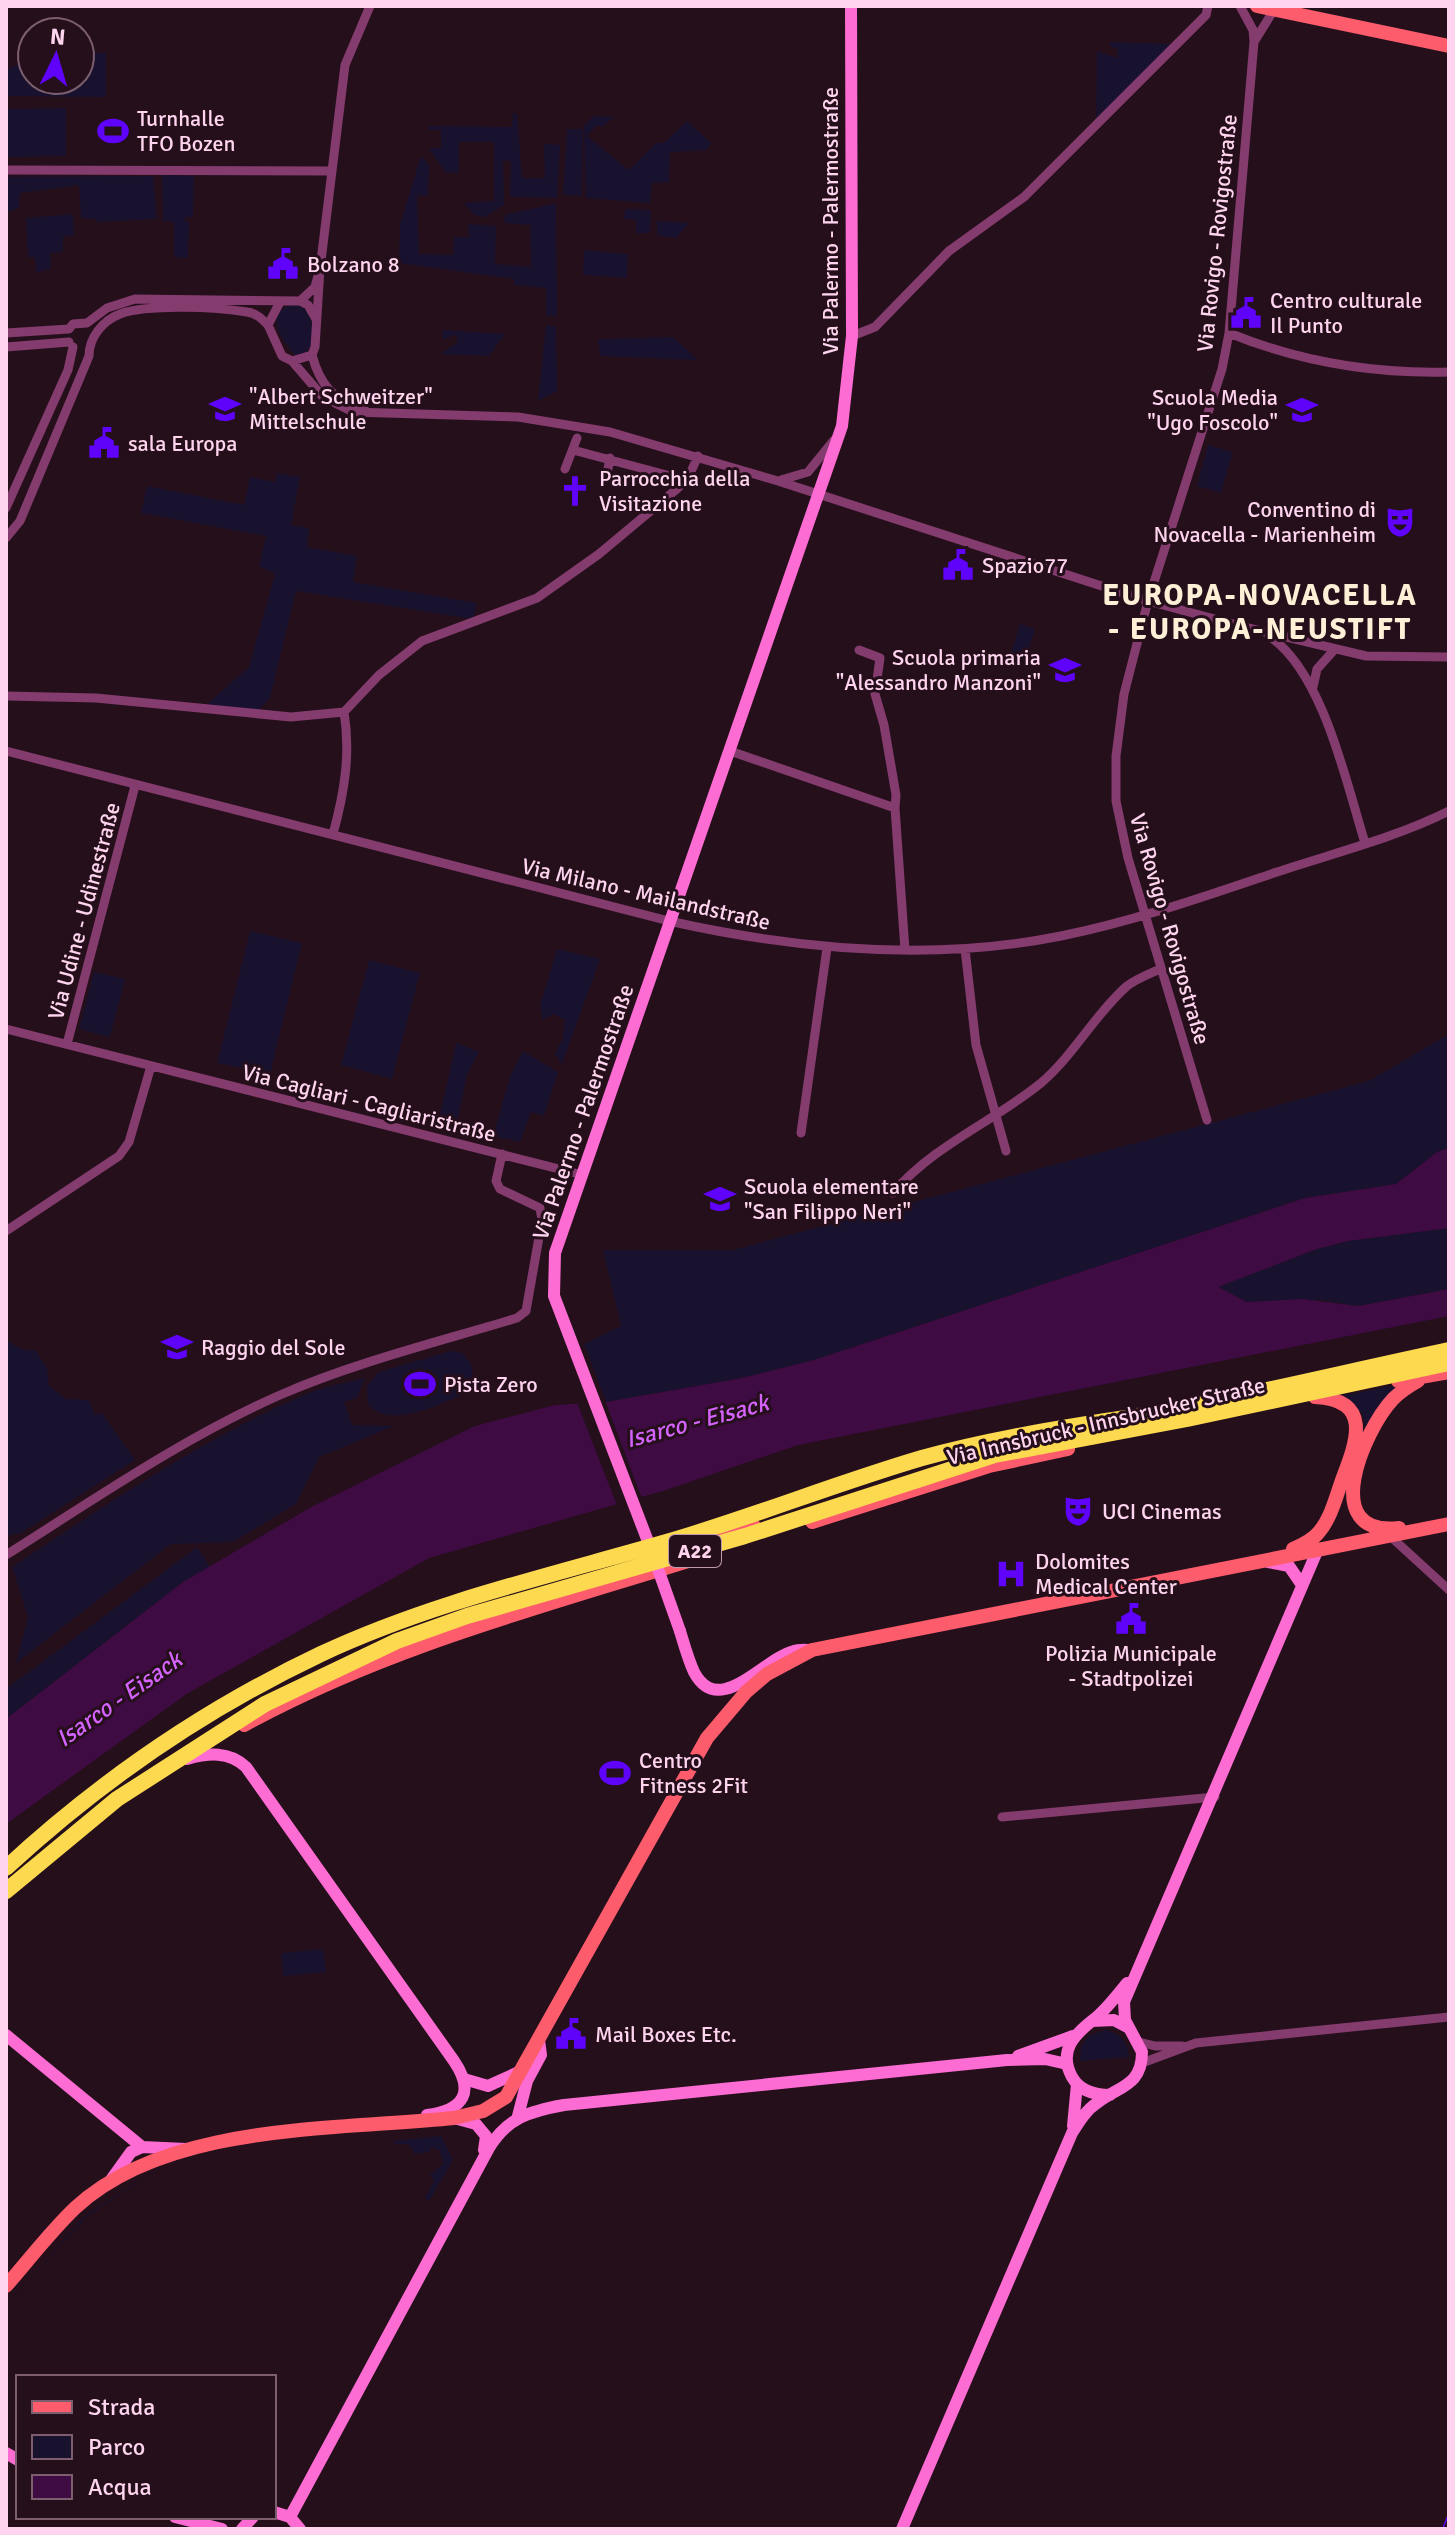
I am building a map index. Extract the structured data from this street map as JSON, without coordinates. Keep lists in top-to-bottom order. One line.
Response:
{"streets":{"highway":["A22"],"main road":["Via Palermo - Palermostraße","Via Innsbruck - Innsbrucker Straße"],"street":["Via Rovigo - Rovigostraße","Via Milano - Mailandstraße","Via Udine - Udinestraße","Via Cagliari - Cagliaristraße"]},"crossings":[["Via Palermo - Palermostraße","Via Milano - Mailandstraße"],["Via Palermo - Palermostraße","Via Cagliari - Cagliaristraße"],["Via Rovigo - Rovigostraße","Via Milano - Mailandstraße"],["Via Milano - Mailandstraße","Via Udine - Udinestraße"],["Via Udine - Udinestraße","Via Cagliari - Cagliaristraße"]],"districts":["EUROPA-NOVACELLA - EUROPA-NEUSTIFT"],"water":["Isarco - Eisack"],"places":{"sports":["Turnhalle TFO Bozen","Pista Zero","Centro Fitness 2Fit"],"public building":["Bolzano 8","Centro culturale Il Punto","sala Europa","Spazio77","Polizia Municipale - Stadtpolizei","Mail Boxes Etc."],"school or university":["\"Albert Schweitzer\" Mittelschule","Scuola Media \"Ugo Foscolo\"","Scuola primaria \"Alessandro Manzoni\"","Scuola elementare \"San Filippo Neri\"","Raggio del Sole"],"church":["Parrocchia della Visitazione"],"theatre":["Conventino di Novacella - Marienheim","UCI Cinemas"],"hospital":["Dolomites Medical Center"]},"legend":["Strada","Parco","Acqua"],"north":"top"}
